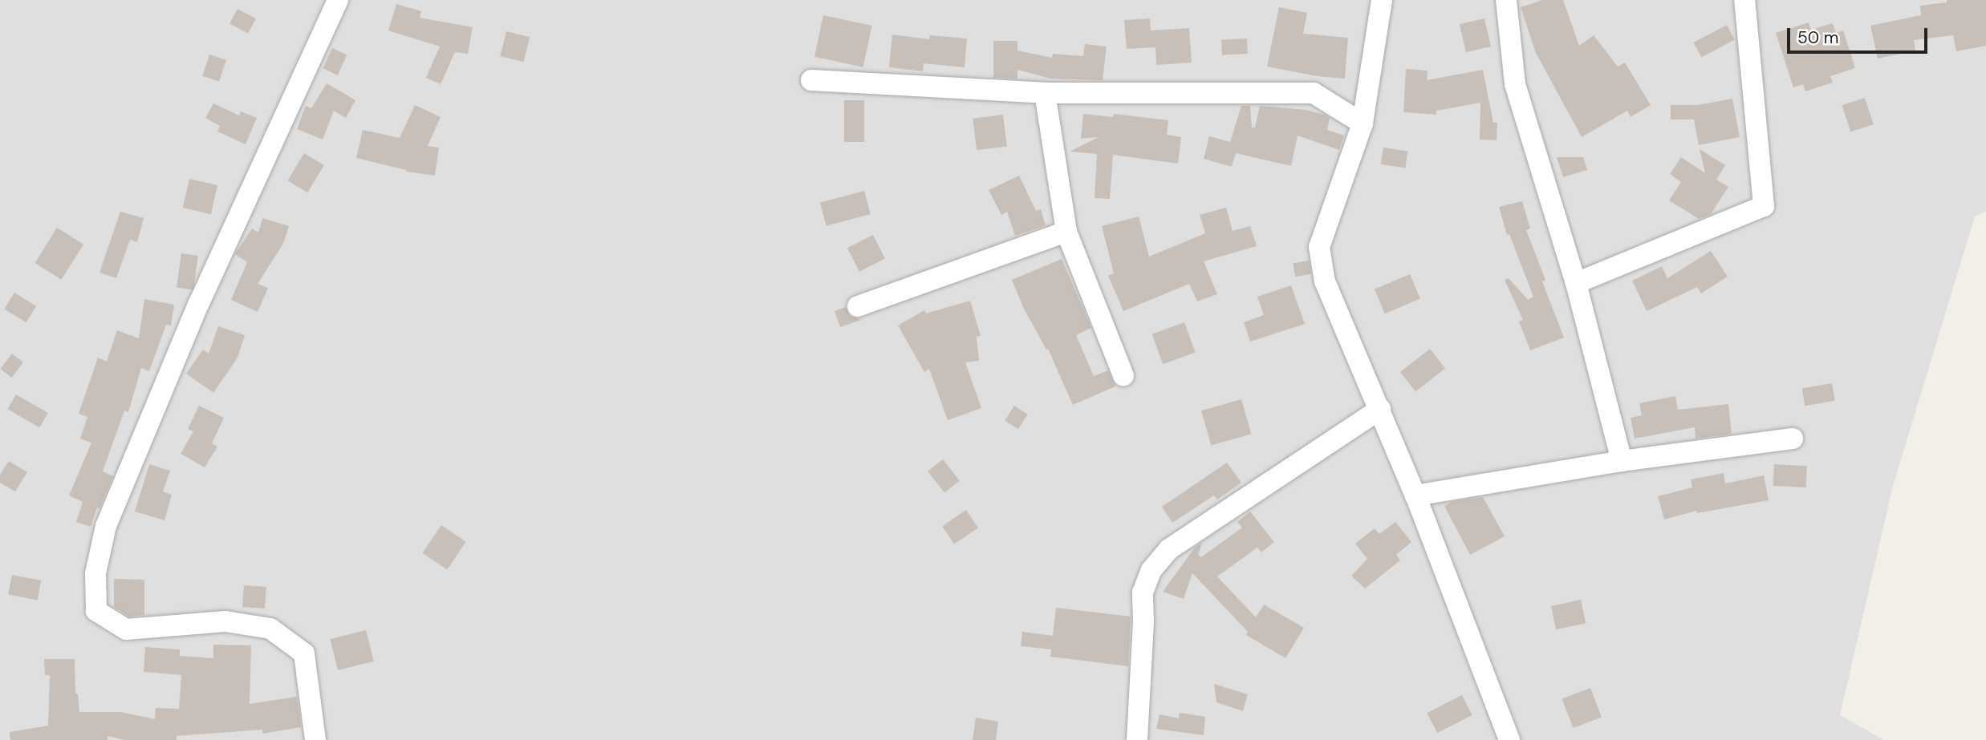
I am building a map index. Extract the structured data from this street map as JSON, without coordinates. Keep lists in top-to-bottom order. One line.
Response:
{"scale_bar":"50 m"}
